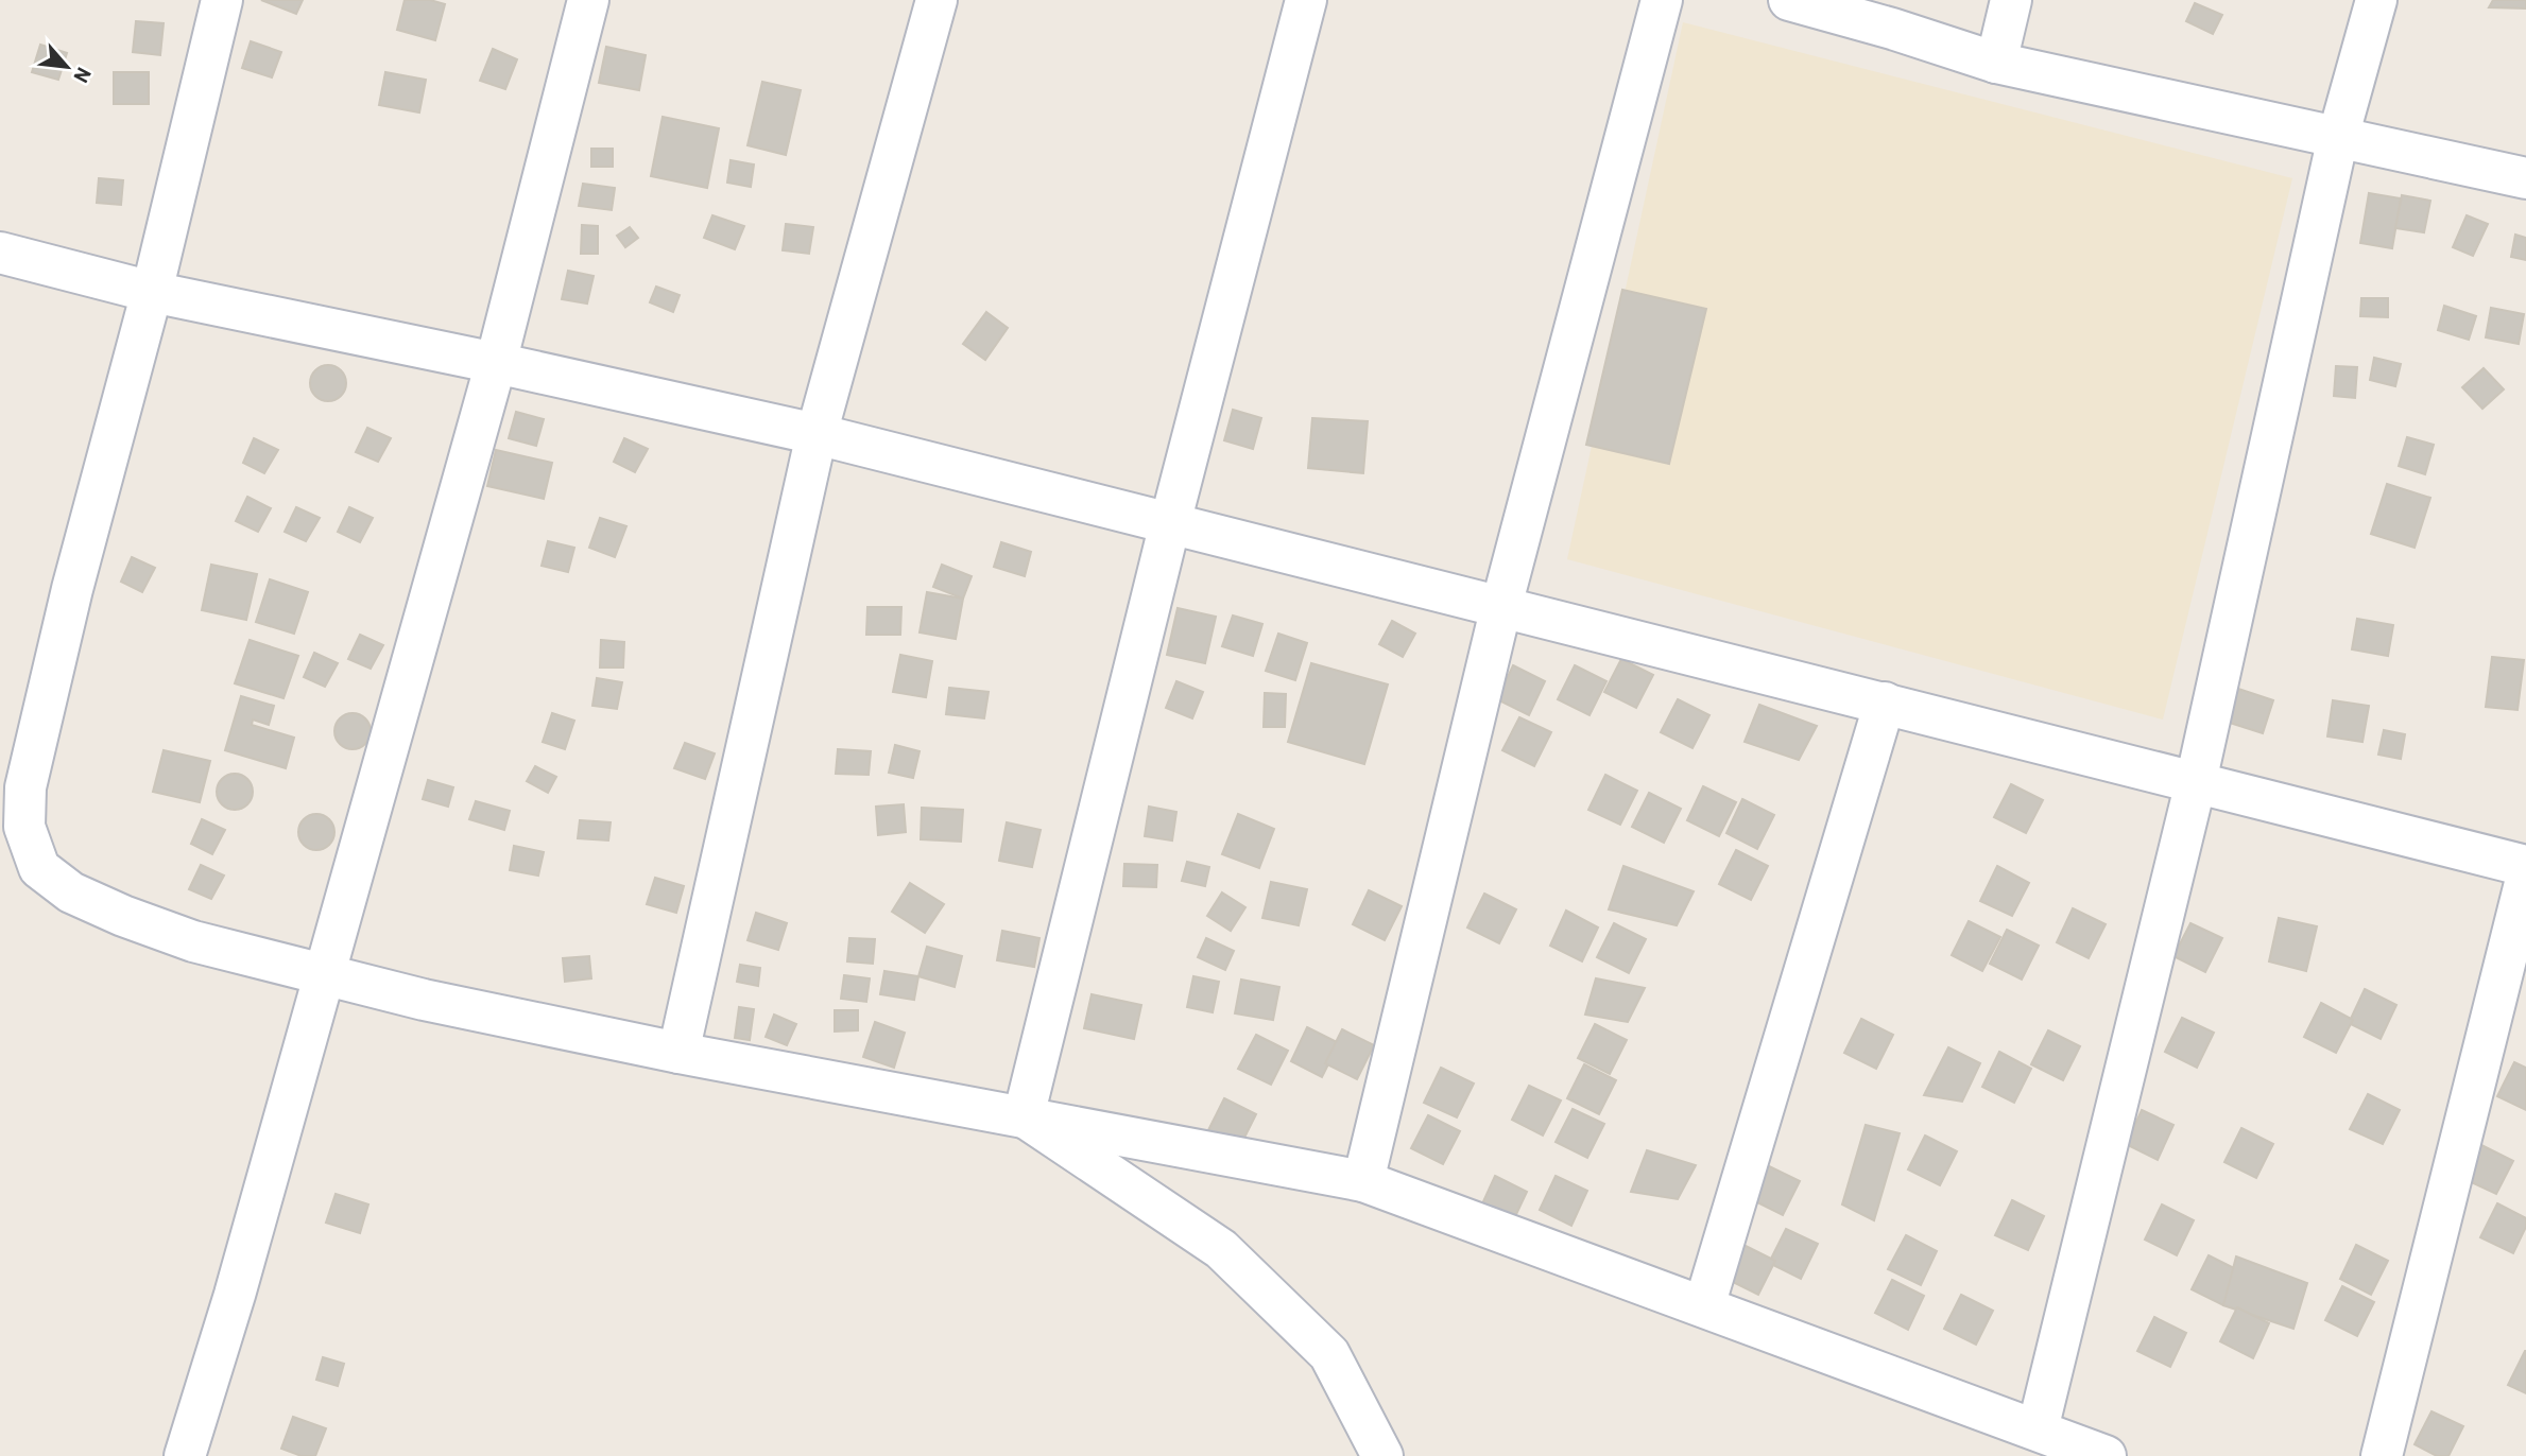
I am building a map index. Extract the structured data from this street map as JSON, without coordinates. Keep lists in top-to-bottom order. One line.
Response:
{"north":"bottom right"}
